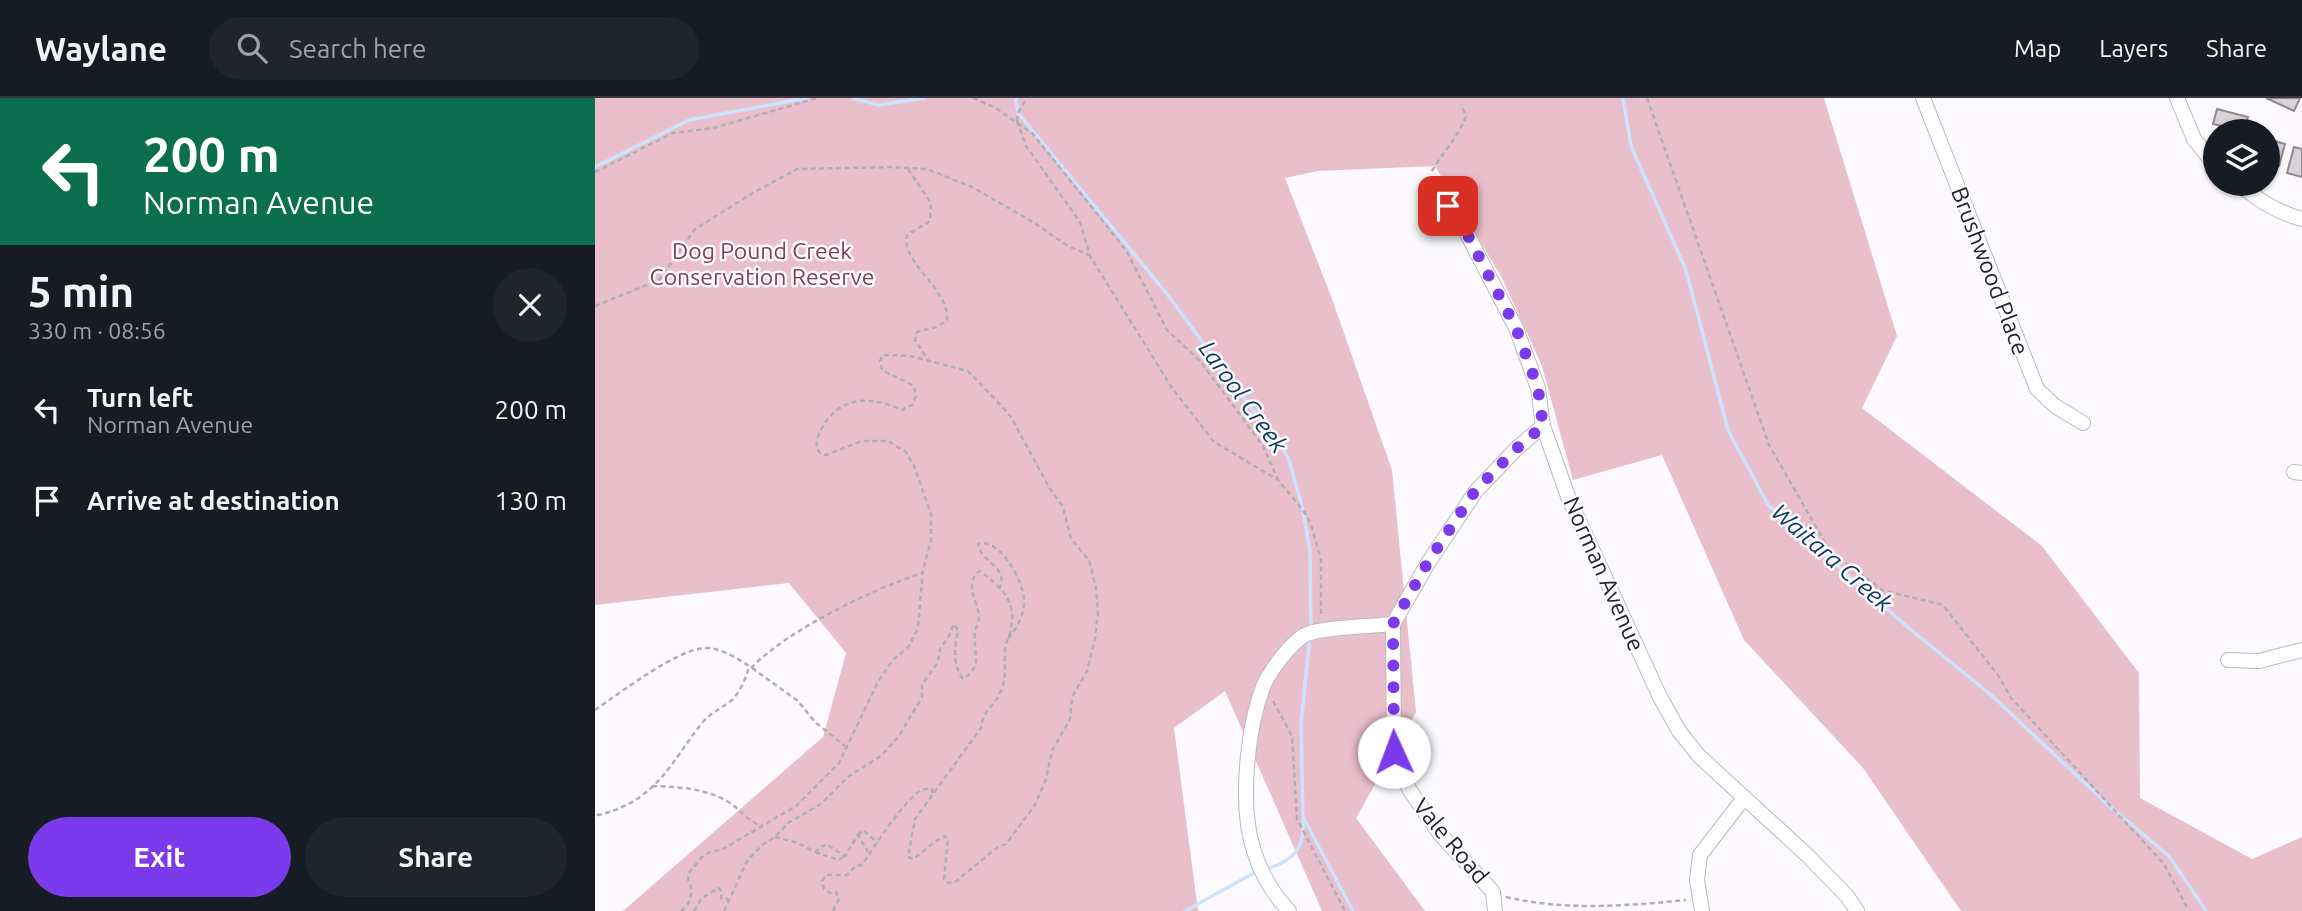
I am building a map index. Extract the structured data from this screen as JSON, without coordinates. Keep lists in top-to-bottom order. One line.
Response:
{"streets":{"street":["Brushwood Place","Norman Avenue","Vale Road"]},"crossings":[["Norman Avenue","Vale Road"]],"water":["Larool Creek","Waitara Creek"],"parks":["Dog Pound Creek Conservation Reserve"],"page":{"header":"Waylane","search":"Search here","nav":["Map","Layers","Share"],"turn":["200 m","Norman Avenue"],"heading":["5 min","330 m · 08:56"],"list":[{"name":"Turn left","note":"Norman Avenue","value":"200 m"},{"name":"Arrive at destination","value":"130 m"}],"buttons":["Exit","Share"]}}
